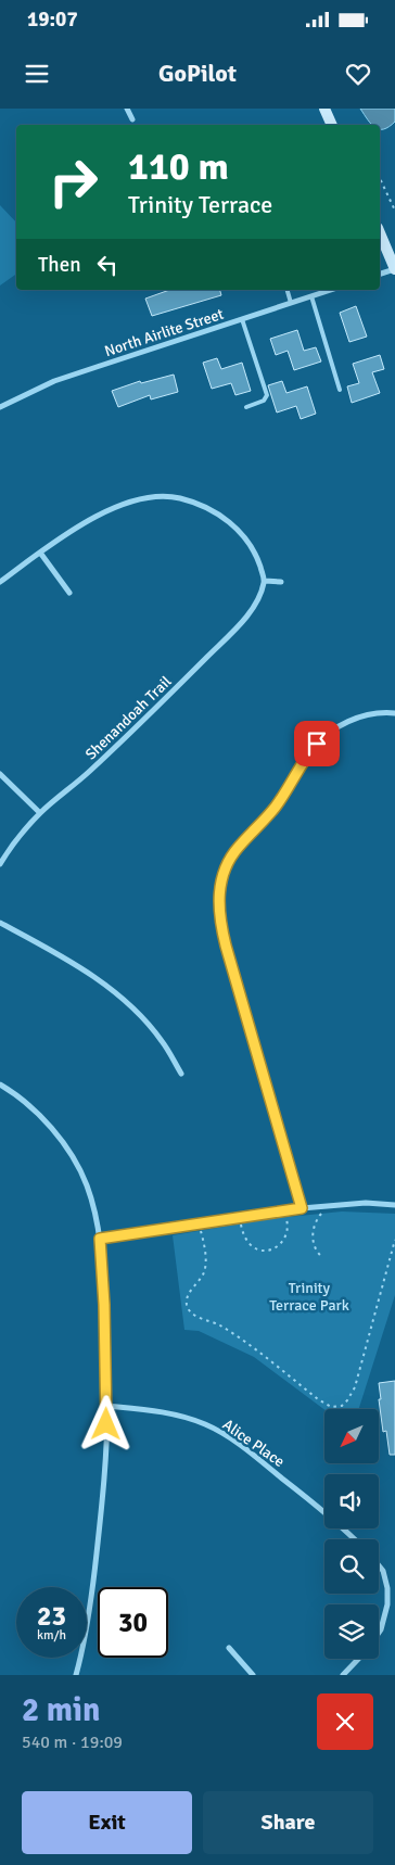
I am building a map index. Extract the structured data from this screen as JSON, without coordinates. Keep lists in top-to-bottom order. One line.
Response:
{"streets":{"street":["North Airlite Street","Shenandoah Trail","Alice Place"]},"parks":["Trinity Terrace Park"],"north":"bottom left","page":{"status":"19:07","header":"GoPilot","turn":["110 m","Trinity Terrace"],"then":"Then","speed":"23 km/h","limit":"30","heading":["2 min","540 m · 19:09"],"buttons":["Exit","Share"]}}
